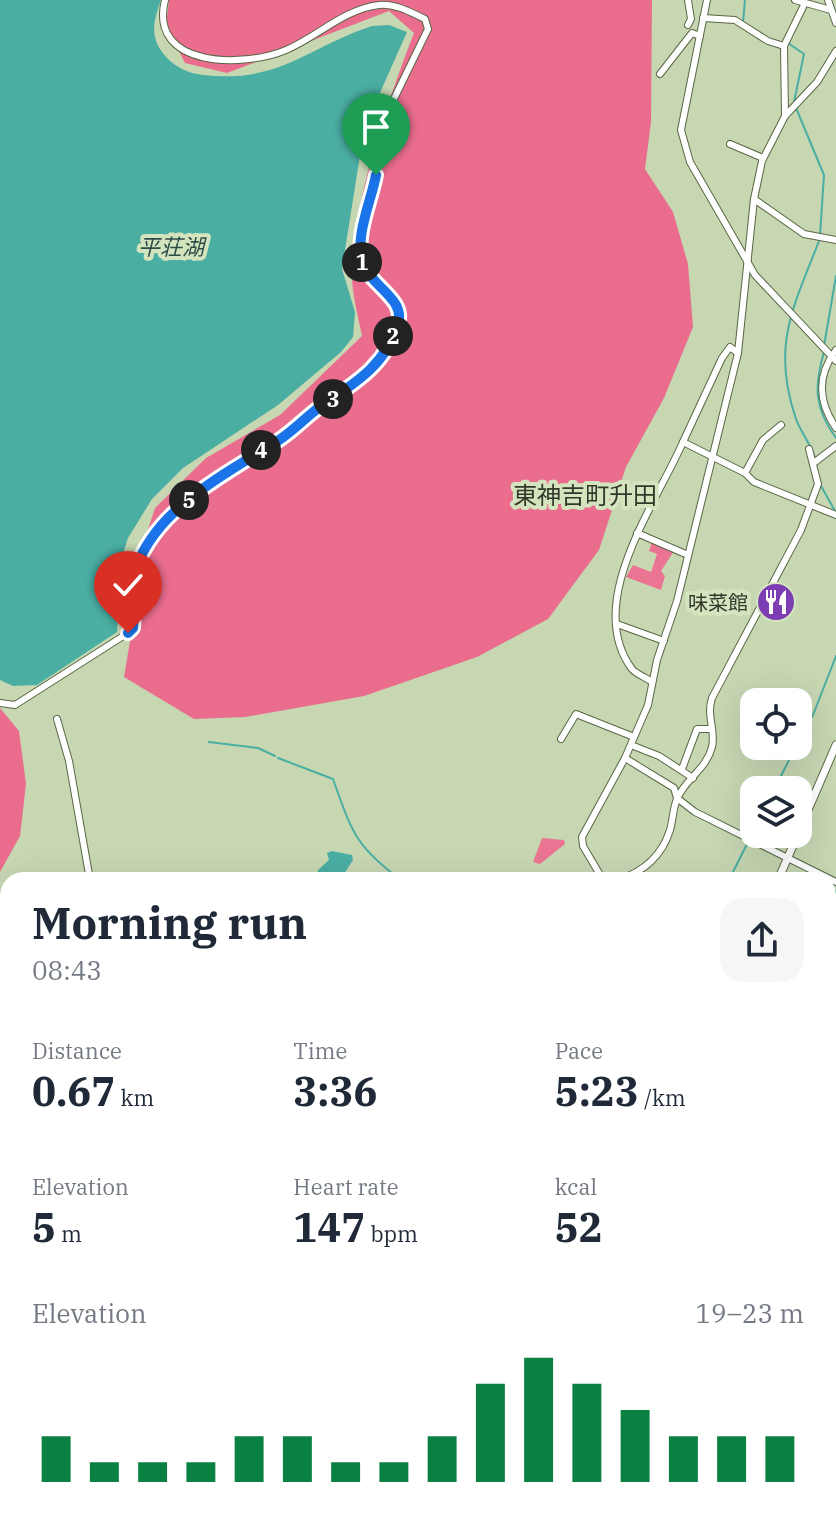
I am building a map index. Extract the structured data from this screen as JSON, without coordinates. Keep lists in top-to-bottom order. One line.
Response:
{"districts":["東神吉町升田"],"water":["平荘湖"],"places":{"restaurant":["味菜館"]},"page":{"pins":["1","2","3","4","5"],"heading":["Morning run","08:43"],"stats":[["Distance","0.67 km"],["Time","3:36"],["Pace","5:23 /km"],["Elevation","5 m"],["Heart rate","147 bpm"],["kcal","52"]],"chart":["Elevation","19–23 m"]}}
